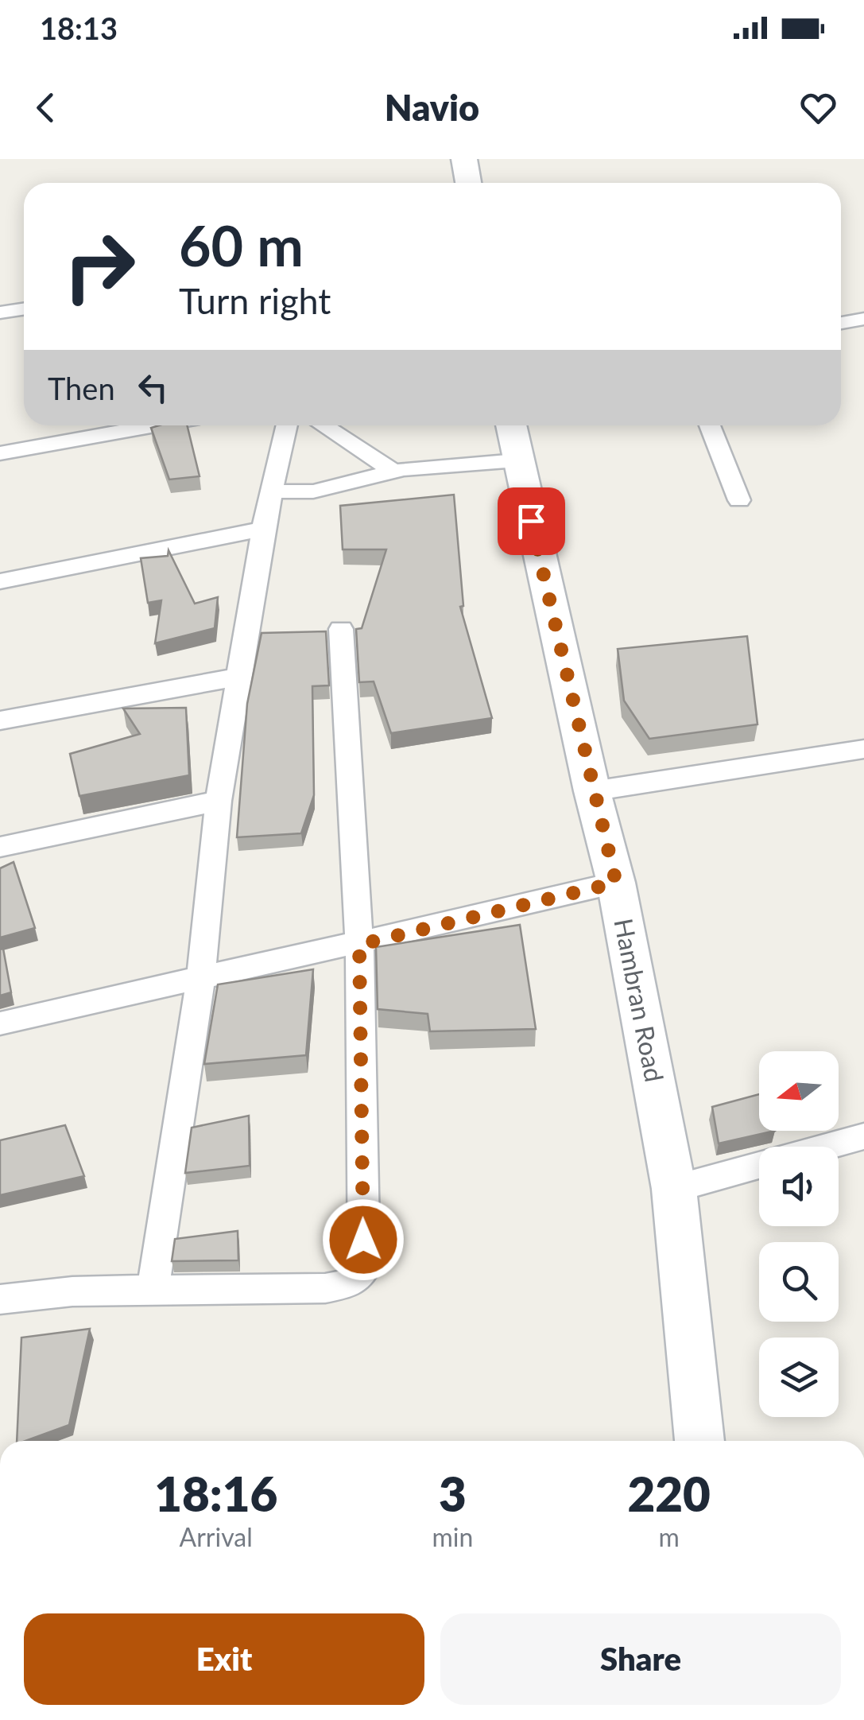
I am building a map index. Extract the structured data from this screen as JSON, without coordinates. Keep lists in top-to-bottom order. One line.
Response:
{"streets":{"main road":["Hambran Road"]},"north":"left","page":{"status":"18:13","header":"Navio","turn":["60 m","Turn right"],"then":"Then","eta":["18:16","Arrival","3","min","220","m"],"buttons":["Exit","Share"]}}
